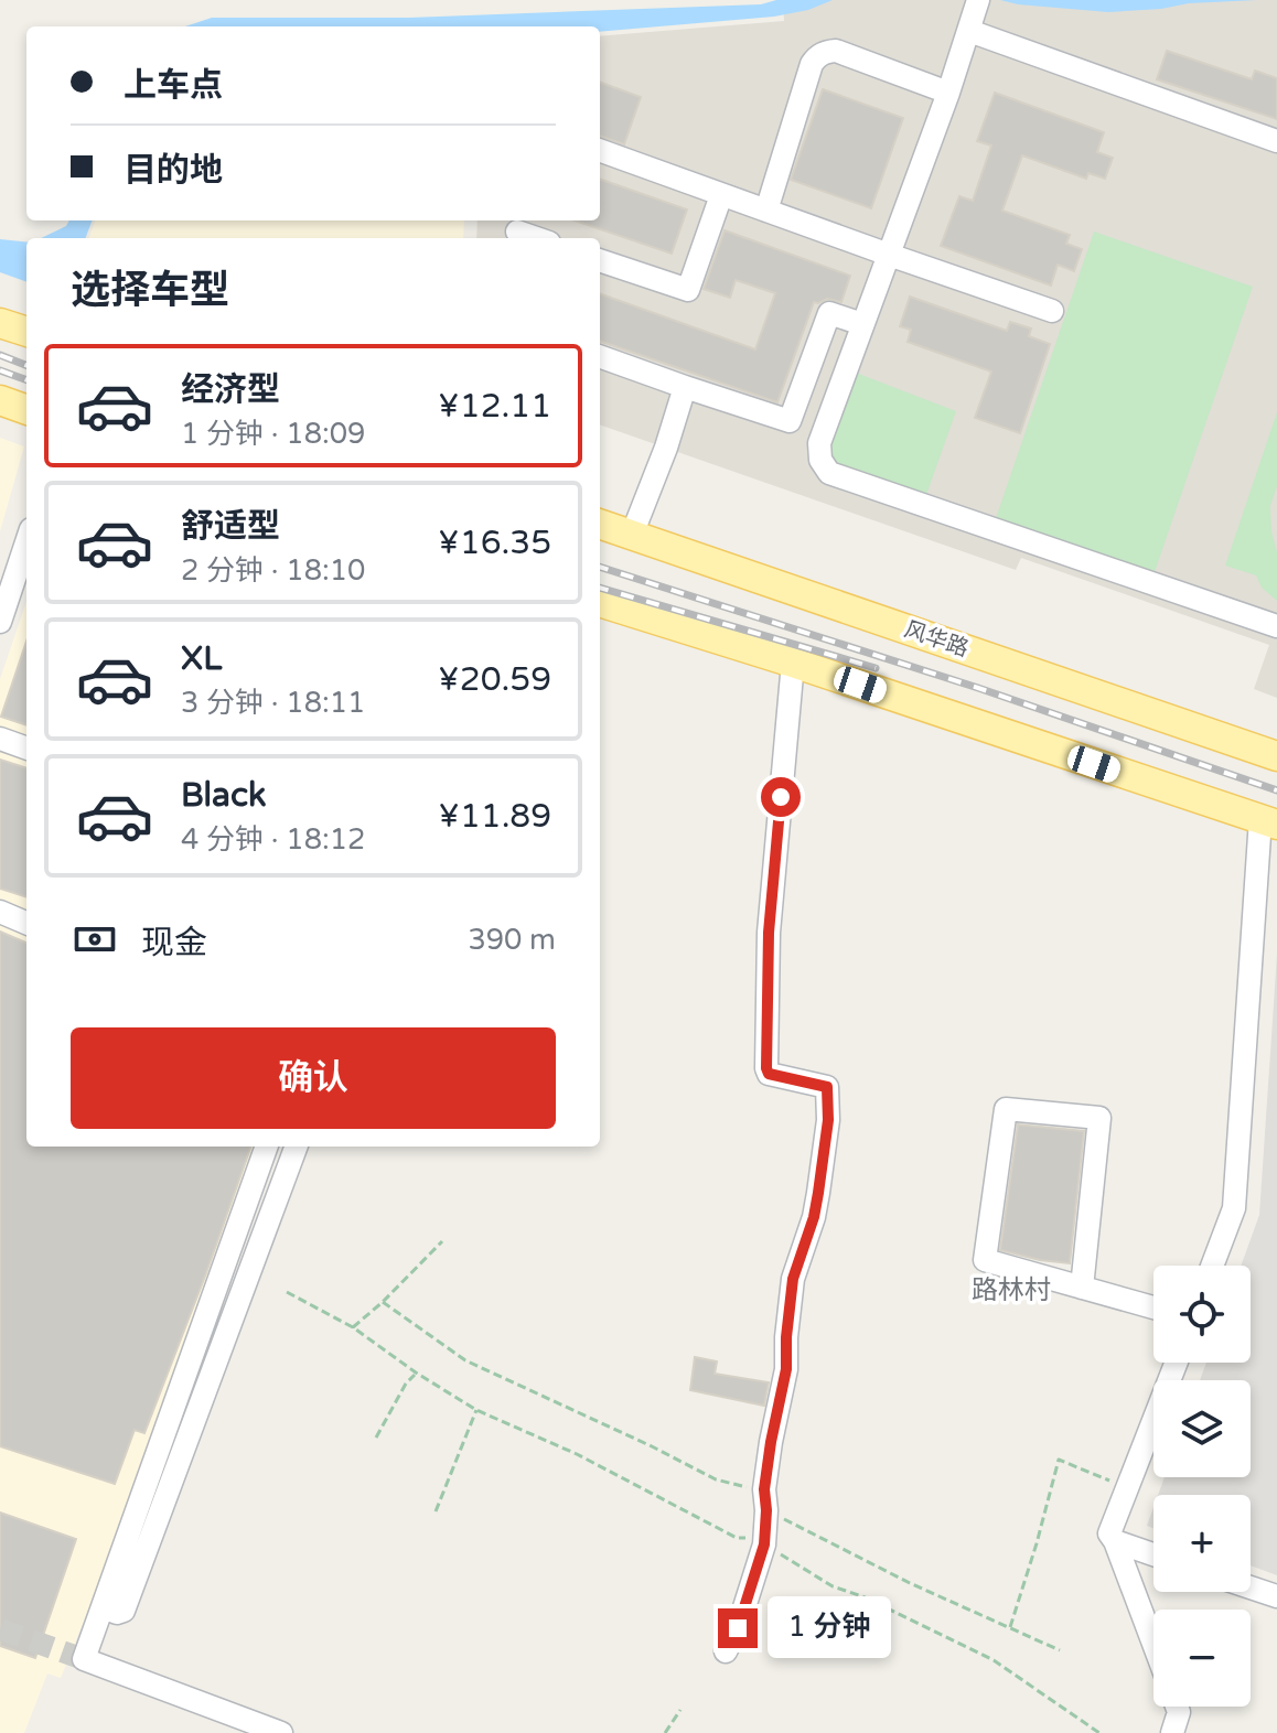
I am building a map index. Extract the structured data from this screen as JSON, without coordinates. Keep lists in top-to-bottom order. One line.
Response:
{"streets":{"main road":["风华路"]},"districts":["路林村"],"page":{"banner":["上车点","目的地"],"heading":"选择车型","list":[{"name":"经济型","note":"1 分钟 · 18:09","value":"¥12.11"},{"name":"舒适型","note":"2 分钟 · 18:10","value":"¥16.35"},{"name":"XL","note":"3 分钟 · 18:11","value":"¥20.59"},{"name":"Black","note":"4 分钟 · 18:12","value":"¥11.89"}],"pay":["现金","390 m"],"buttons":"确认","map_buttons":["+","−"],"bubble":"1 分钟"}}
